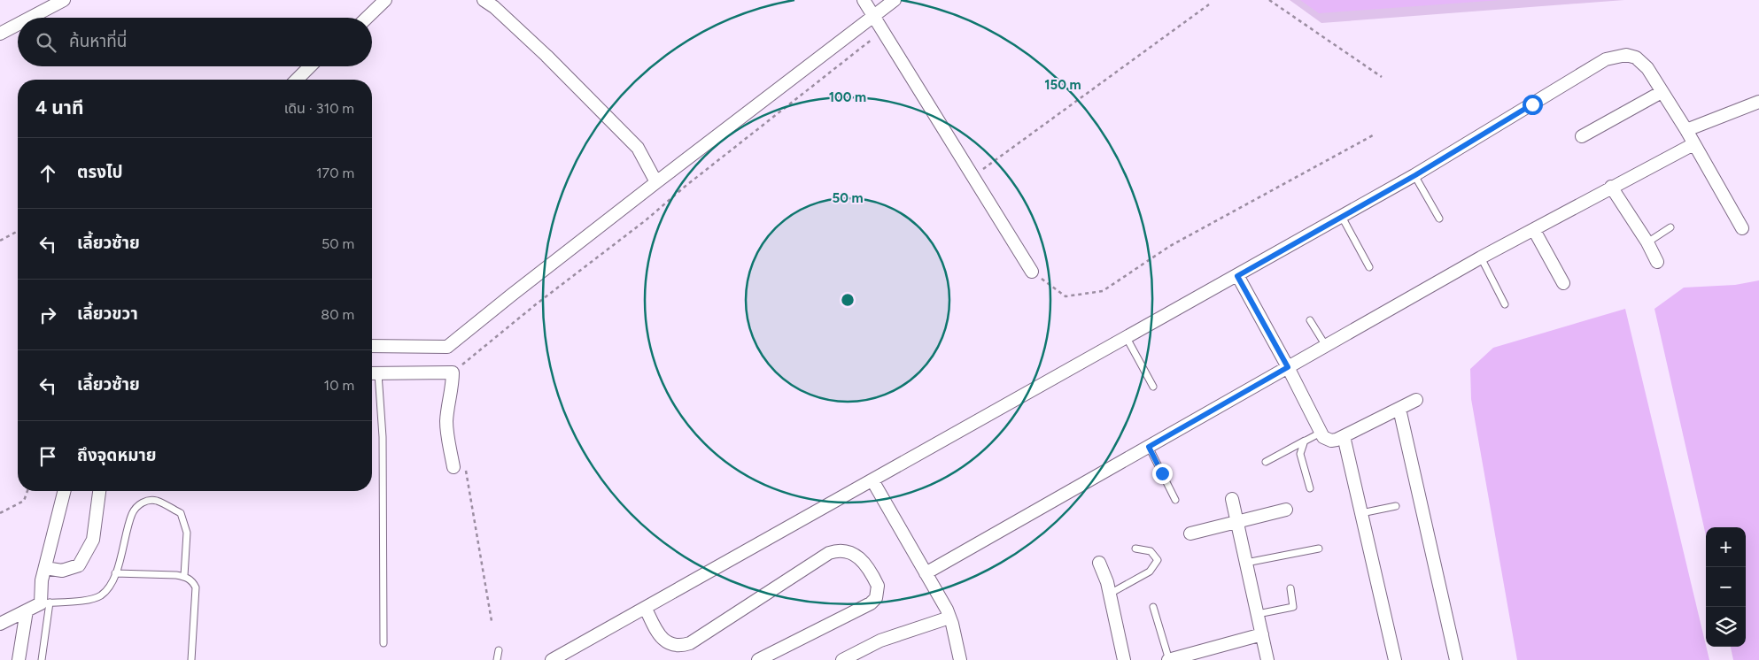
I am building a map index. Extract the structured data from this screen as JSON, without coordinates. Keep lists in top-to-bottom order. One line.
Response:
{"page":{"search":"ค้นหาที่นี่","heading":["4 นาที","เดิน · 310 m"],"list":[["ตรงไป","170 m"],["เลี้ยวซ้าย","50 m"],["เลี้ยวขวา","80 m"],["เลี้ยวซ้าย","10 m"],"ถึงจุดหมาย"],"map_buttons":["+","−"]},"rings":["150 m","100 m","50 m"]}
